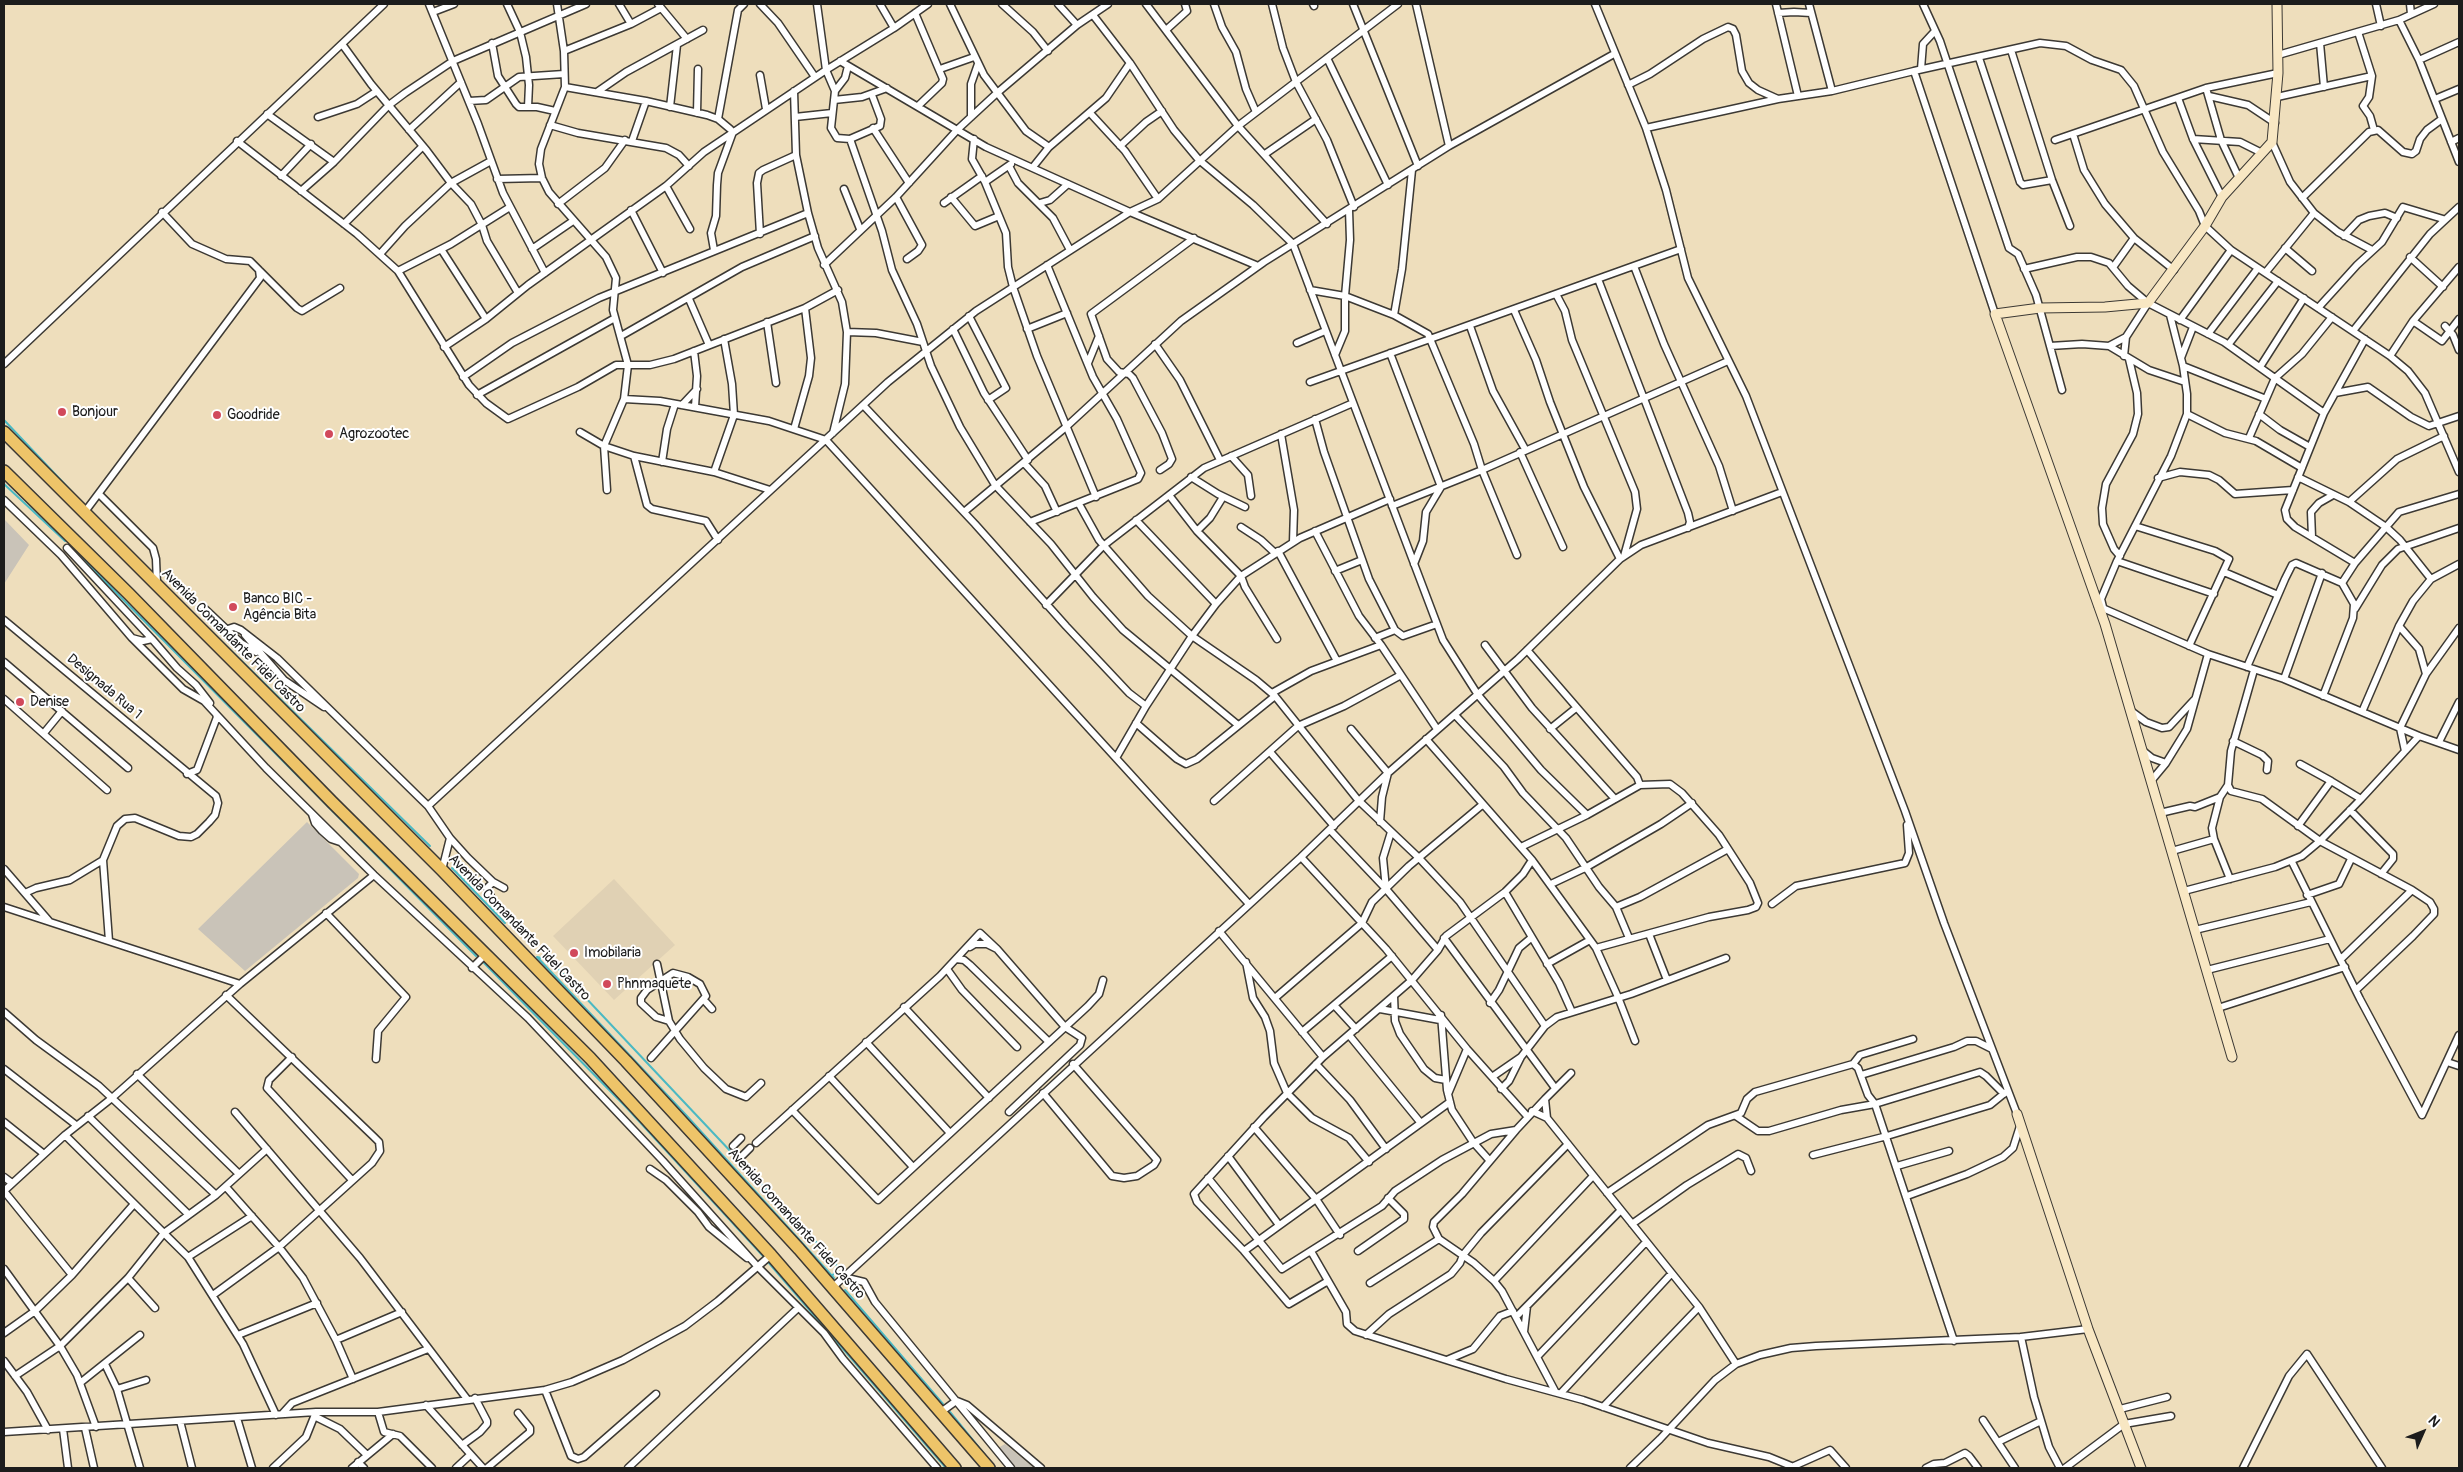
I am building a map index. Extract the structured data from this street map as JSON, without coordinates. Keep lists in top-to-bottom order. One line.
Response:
{"streets":{"highway":["Avenida Comandante Fidel Castro"],"street":["Designada Rua 1"]},"places":["Bonjour","Goodride","Agrozootec","Banco BIC - Agência Bita","Denise","Imobilaria","Phnmaquete"],"north":"top right"}
